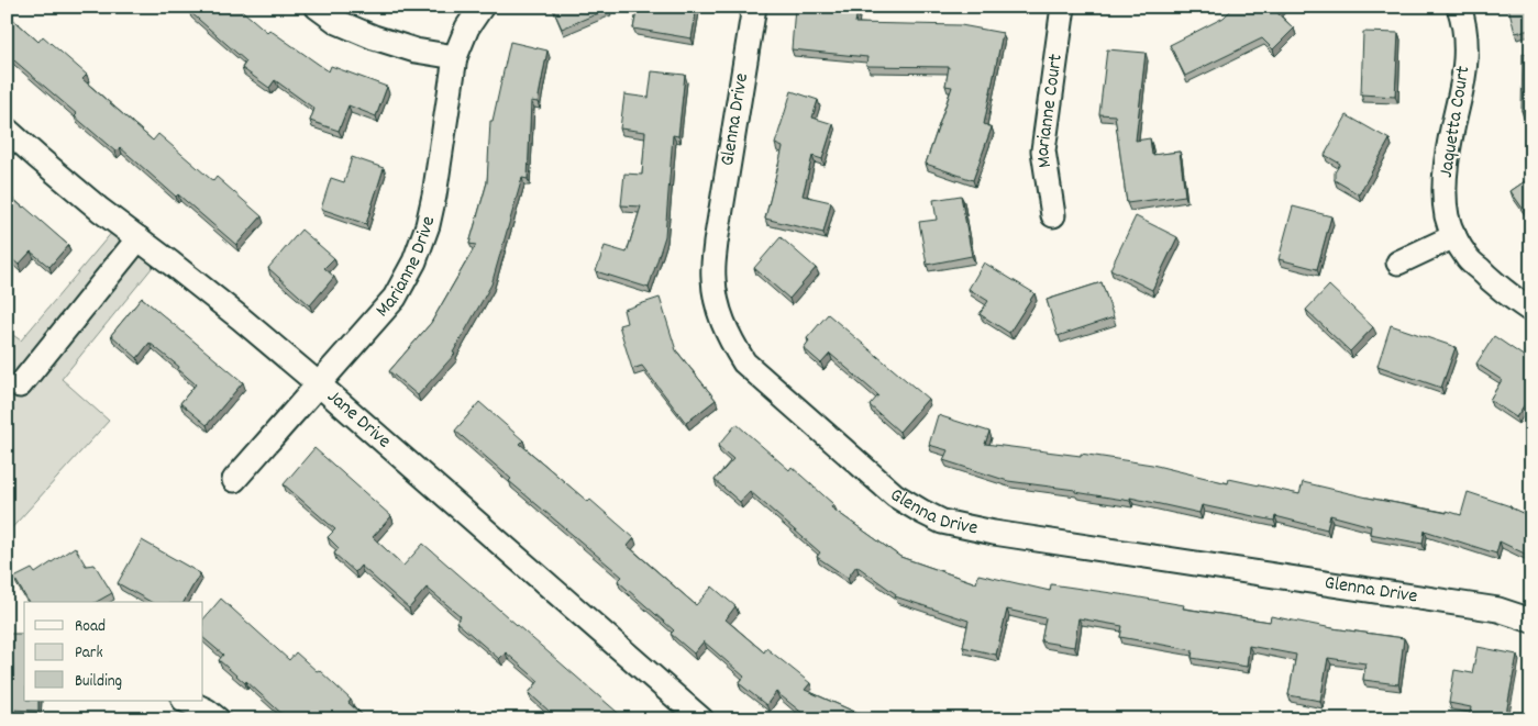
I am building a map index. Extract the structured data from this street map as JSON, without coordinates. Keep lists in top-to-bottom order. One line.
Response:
{"streets":{"street":["Marianne Court","Glenna Drive","Jaquetta Court","Marianne Drive","Jane Drive"]},"crossings":[["Marianne Drive","Jane Drive"]],"legend":["Road","Park","Building"]}
